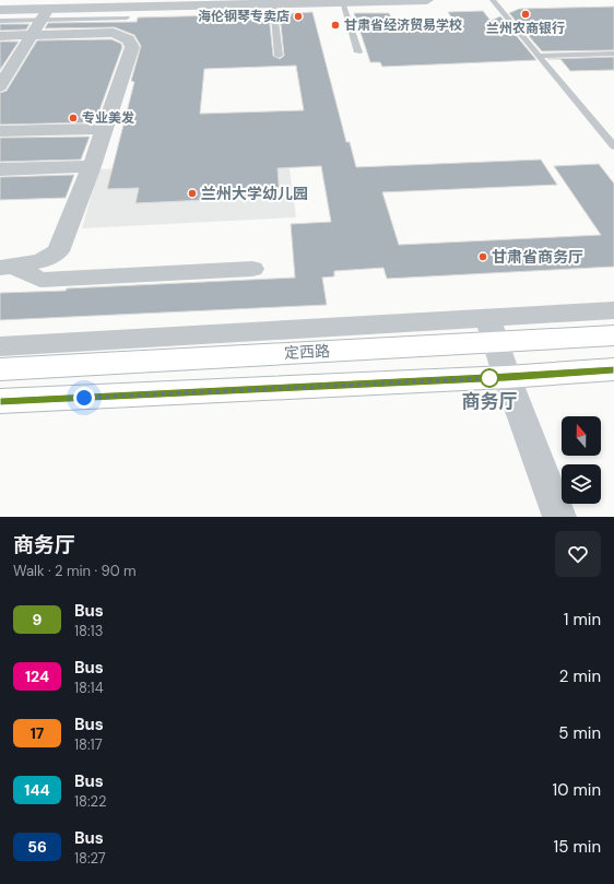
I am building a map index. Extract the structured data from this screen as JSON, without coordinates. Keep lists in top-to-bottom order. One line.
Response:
{"streets":{"main road":["定西路"]},"places":["兰州农商银行","海伦钢琴专卖店","甘肃省经济贸易学校","专业美发","兰州大学幼儿园","甘肃省商务厅","商务厅"],"lines":["bus line 9"],"north":"top","page":{"heading":["商务厅","Walk · 2 min · 90 m"],"list":[{"mark":"9","name":"Bus","note":"18:13","value":"1 min"},{"mark":"124","name":"Bus","note":"18:14","value":"2 min"},{"mark":"17","name":"Bus","note":"18:17","value":"5 min"},{"mark":"144","name":"Bus","note":"18:22","value":"10 min"},{"mark":"56","name":"Bus","note":"18:27","value":"15 min"}]}}
